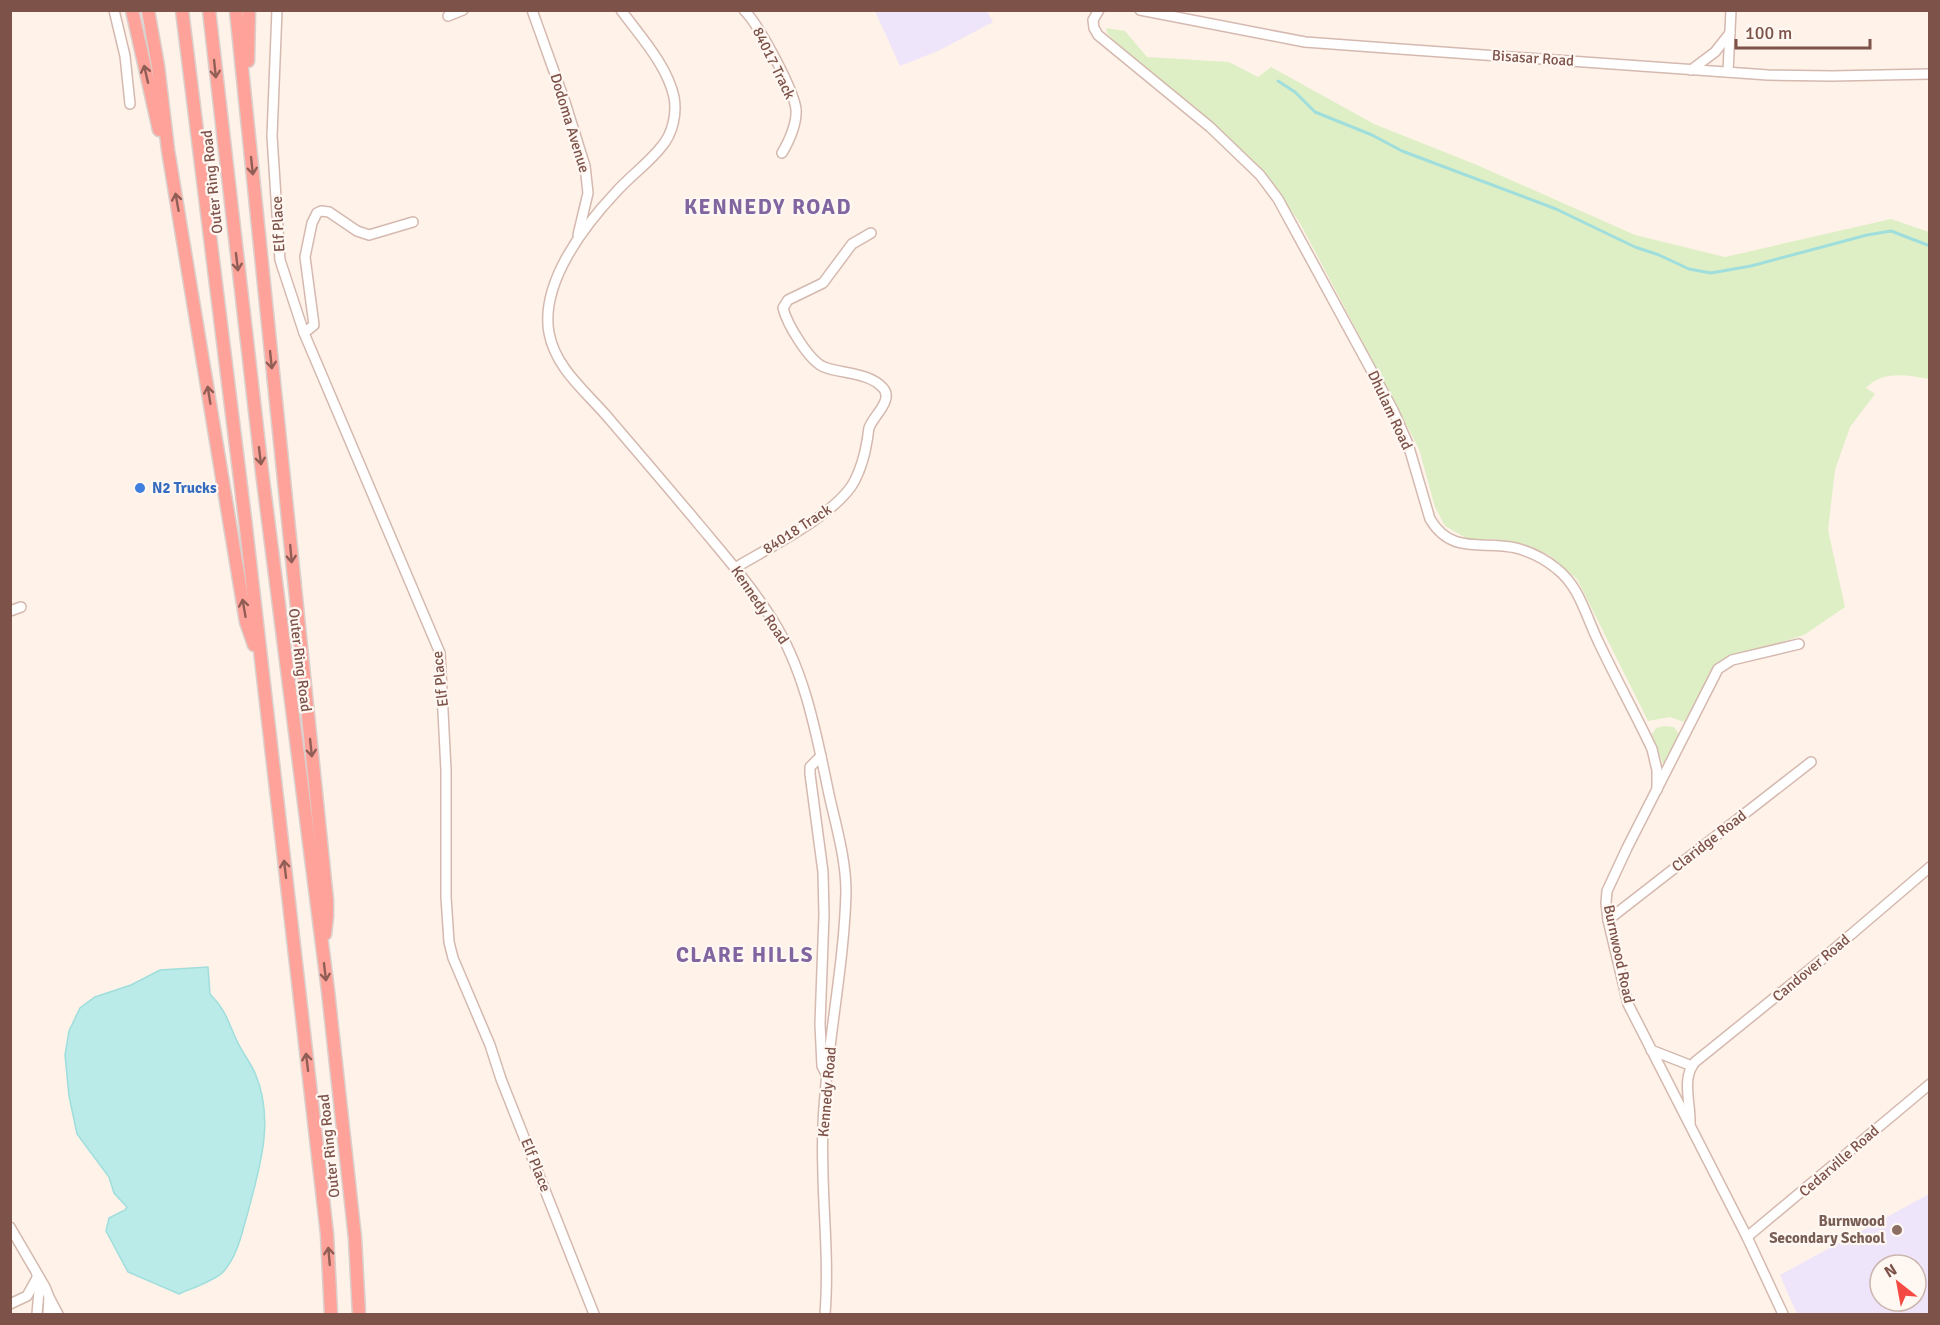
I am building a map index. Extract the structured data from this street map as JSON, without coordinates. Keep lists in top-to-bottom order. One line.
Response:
{"streets":{"highway":["Outer Ring Road"],"street":["Bisasar Road","84017 Track","Dodoma Avenue","Elf Place","Dhulam Road","84018 Track","Kennedy Road","Claridge Road","Burnwood Road","Candover Road","Cedarville Road"]},"crossings":[["Dodoma Avenue","Kennedy Road"],["Dhulam Road","Burnwood Road"],["84018 Track","Kennedy Road"],["Claridge Road","Burnwood Road"],["Burnwood Road","Cedarville Road"]],"districts":["KENNEDY ROAD","CLARE HILLS"],"places":["N2 Trucks","Burnwood Secondary School"],"scale_bar":"100 m","north":"top left"}
